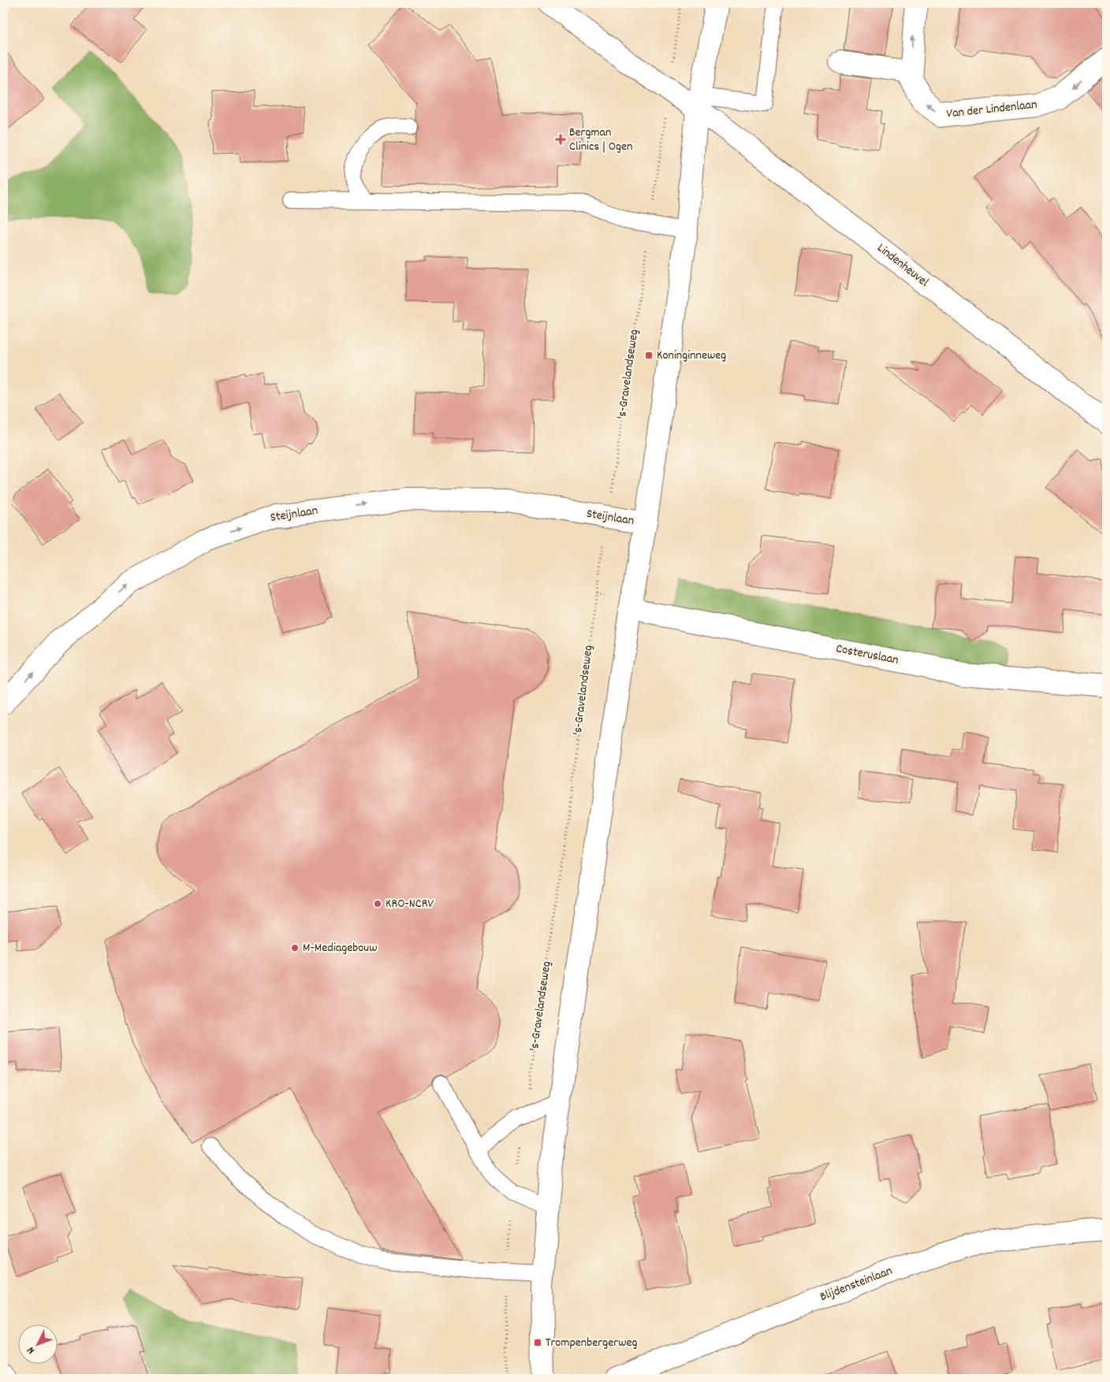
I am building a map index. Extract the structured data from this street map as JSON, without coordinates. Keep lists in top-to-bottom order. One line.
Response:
{"streets":{"street":["Van der Lindenlaan","Lindenheuvel","Steijnlaan","Costeruslaan","Blijdensteinlaan"],"path":["'s-Gravelandseweg"]},"crossings":[["'s-Gravelandseweg","Steijnlaan"]],"one_way":["Steijnlaan"],"places":{"health":["Bergman Clinics | Ogen"],"transit":["Koninginneweg","Trompenbergerweg"],"other":["KRO-NCRV","M-Mediagebouw"]},"north":"bottom left"}
